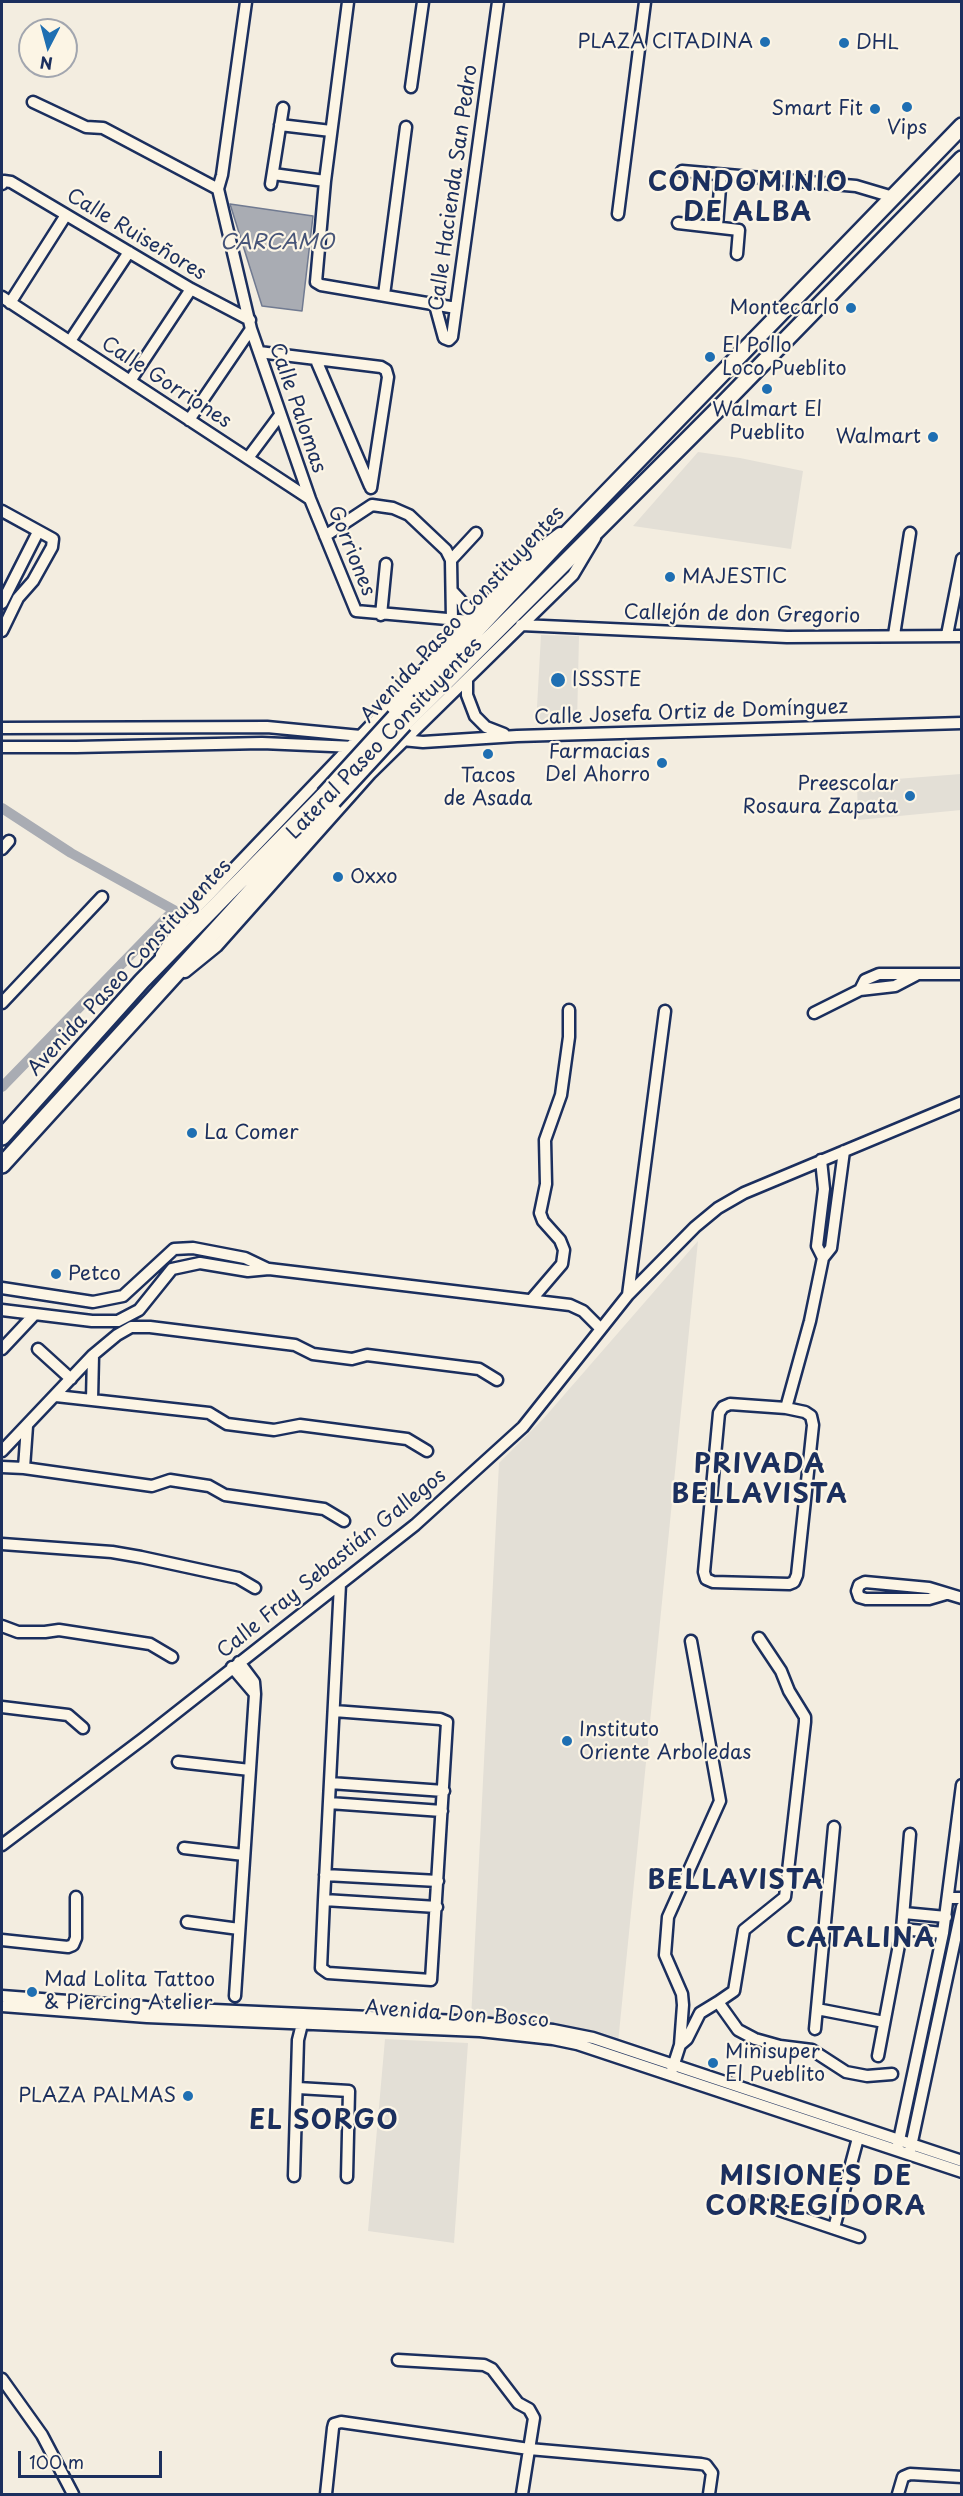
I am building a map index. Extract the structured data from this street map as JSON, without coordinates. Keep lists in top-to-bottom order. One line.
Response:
{"streets":{"highway":["Avenida Paseo Constituyentes"],"street":["Calle Hacienda San Pedro","Calle Ruiseñores","Calle Gorriones","Calle Palomas","Gorriones","Callejón de don Gregorio","Calle Josefa Ortiz de Domínguez","Lateral Paseo Consituyentes","Calle Fray Sebastián Gallegos","Avenida Don Bosco"]},"crossings":[["Calle Ruiseñores","Calle Palomas"],["Calle Gorriones","Calle Palomas"],["Calle Gorriones","Gorriones"],["Calle Palomas","Gorriones"],["Gorriones","Lateral Paseo Consituyentes"],["Avenida Paseo Constituyentes","Lateral Paseo Consituyentes"],["Callejón de don Gregorio","Lateral Paseo Consituyentes"],["Calle Josefa Ortiz de Domínguez","Lateral Paseo Consituyentes"]],"districts":["CONDOMINIO DE ALBA","PRIVADA BELLAVISTA","BELLAVISTA","CATALINA","EL SORGO","MISIONES DE CORREGIDORA"],"water":["CARCAMO"],"places":["PLAZA CITADINA","DHL","Vips","Smart Fit","Montecarlo","El Pollo Loco Pueblito","Walmart El Pueblito","Walmart","MAJESTIC","ISSSTE","Tacos de Asada","Farmacias Del Ahorro","Preescolar Rosaura Zapata","Oxxo","La Comer","Petco","Instituto Oriente Arboledas","Mad Lolita Tattoo & Piercing Atelier","Minisuper El Pueblito","PLAZA PALMAS"],"scale_bar":"100 m","north":"bottom"}
